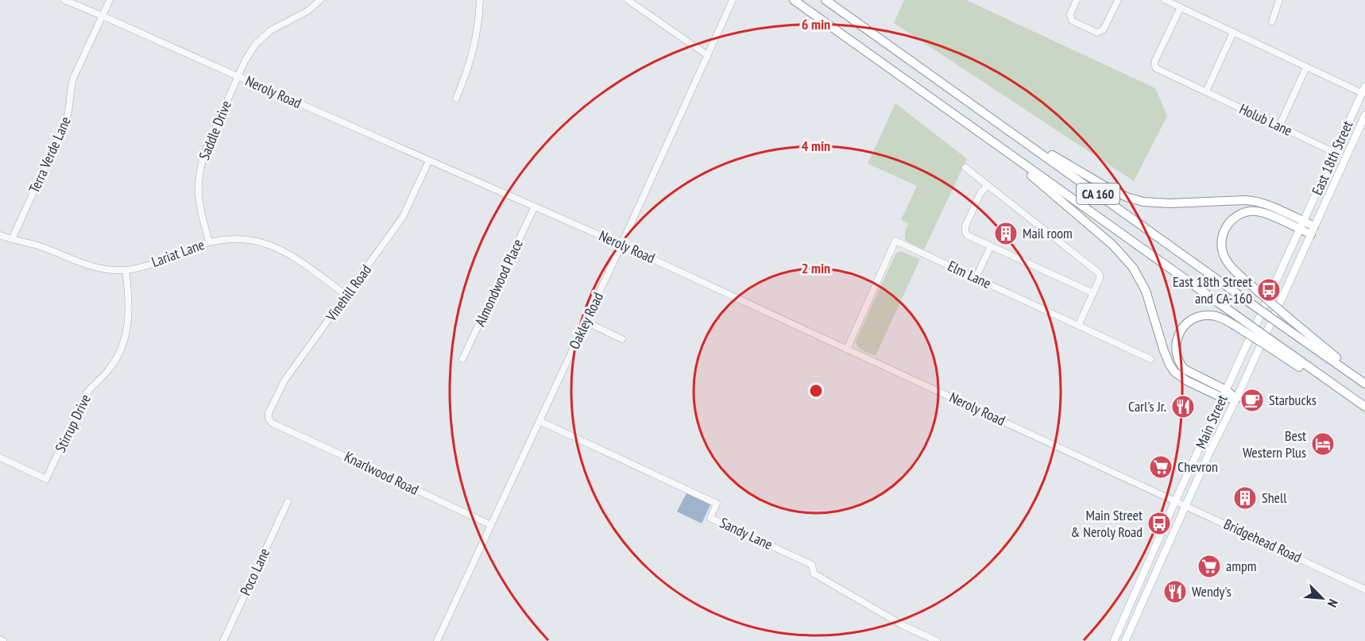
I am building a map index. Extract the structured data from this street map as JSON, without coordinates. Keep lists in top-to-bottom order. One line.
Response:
{"streets":{"highway":["CA 160"],"main road":["East 18th Street","Main Street"],"street":["Neroly Road","Holub Lane","Saddle Drive","Terra Verde Lane","Lariat Lane","Elm Lane","Almondwood Place","Vinehill Road","Oakley Road","Stirrup Drive","Knarlwood Road","Sandy Lane","Bridgehead Road","Poco Lane"]},"crossings":[["Neroly Road","Saddle Drive"],["Neroly Road","Terra Verde Lane"],["Neroly Road","Elm Lane"],["Neroly Road","Almondwood Place"],["Neroly Road","Vinehill Road"],["Neroly Road","Oakley Road"],["Neroly Road","Main Street"],["Neroly Road","Bridgehead Road"],["Holub Lane","East 18th Street"],["Saddle Drive","Lariat Lane"],["Terra Verde Lane","Lariat Lane"],["East 18th Street","Main Street"],["Lariat Lane","Vinehill Road"],["Lariat Lane","Stirrup Drive"],["Vinehill Road","Knarlwood Road"],["Oakley Road","Knarlwood Road"],["Oakley Road","Sandy Lane"],["Main Street","Bridgehead Road"]],"places":{"building":["Mail room","Shell"],"bus stop":["East 18th Street and CA-160","Main Street & Neroly Road"],"cafe":["Starbucks"],"restaurant":["Carl's Jr.","Wendy's"],"hotel":["Best Western Plus"],"supermarket":["Chevron","ampm"]},"north":"bottom right","rings":["6 min","4 min","2 min"]}
